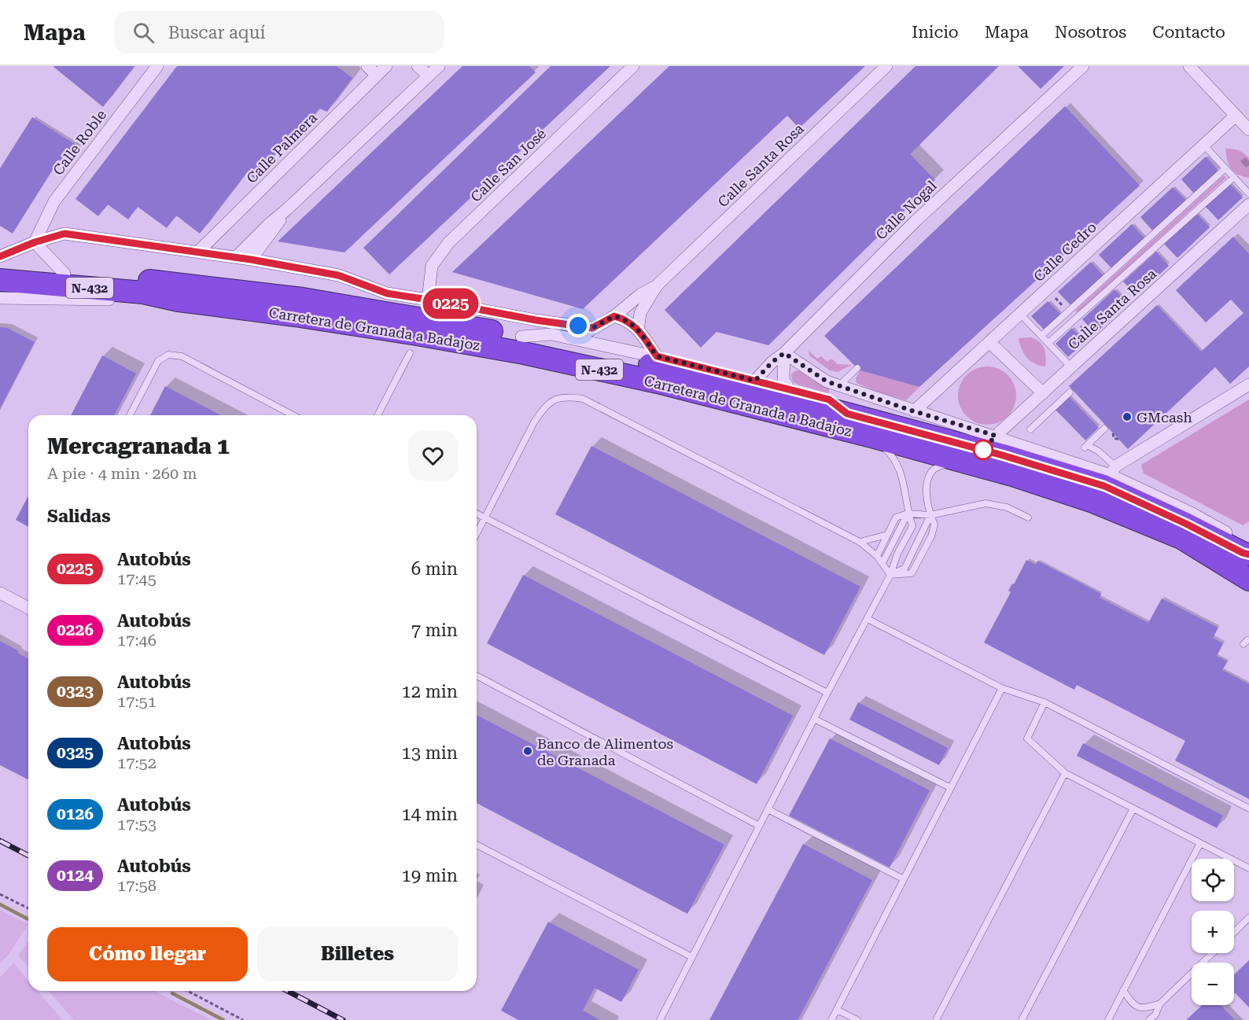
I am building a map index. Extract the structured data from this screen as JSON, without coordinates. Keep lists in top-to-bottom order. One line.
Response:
{"streets":{"highway":["N-432","Carretera de Granada a Badajoz"],"street":["Calle Roble","Calle Palmera","Calle San José","Calle Santa Rosa","Calle Nogal","Calle Cedro"]},"places":["GMcash","Banco de Alimentos de Granada"],"lines":["bus line 0225"],"page":{"header":"Mapa","search":"Buscar aquí","nav":["Inicio","Mapa","Nosotros","Contacto"],"on_map":"0225","heading":[["Mercagranada 1","A pie · 4 min · 260 m"],"Salidas"],"list":[{"mark":"0225","name":"Autobús","note":"17:45","value":"6 min"},{"mark":"0226","name":"Autobús","note":"17:46","value":"7 min"},{"mark":"0323","name":"Autobús","note":"17:51","value":"12 min"},{"mark":"0325","name":"Autobús","note":"17:52","value":"13 min"},{"mark":"0126","name":"Autobús","note":"17:53","value":"14 min"},{"mark":"0124","name":"Autobús","note":"17:58","value":"19 min"}],"map_buttons":["+","−"],"buttons":["Cómo llegar","Billetes"]}}
